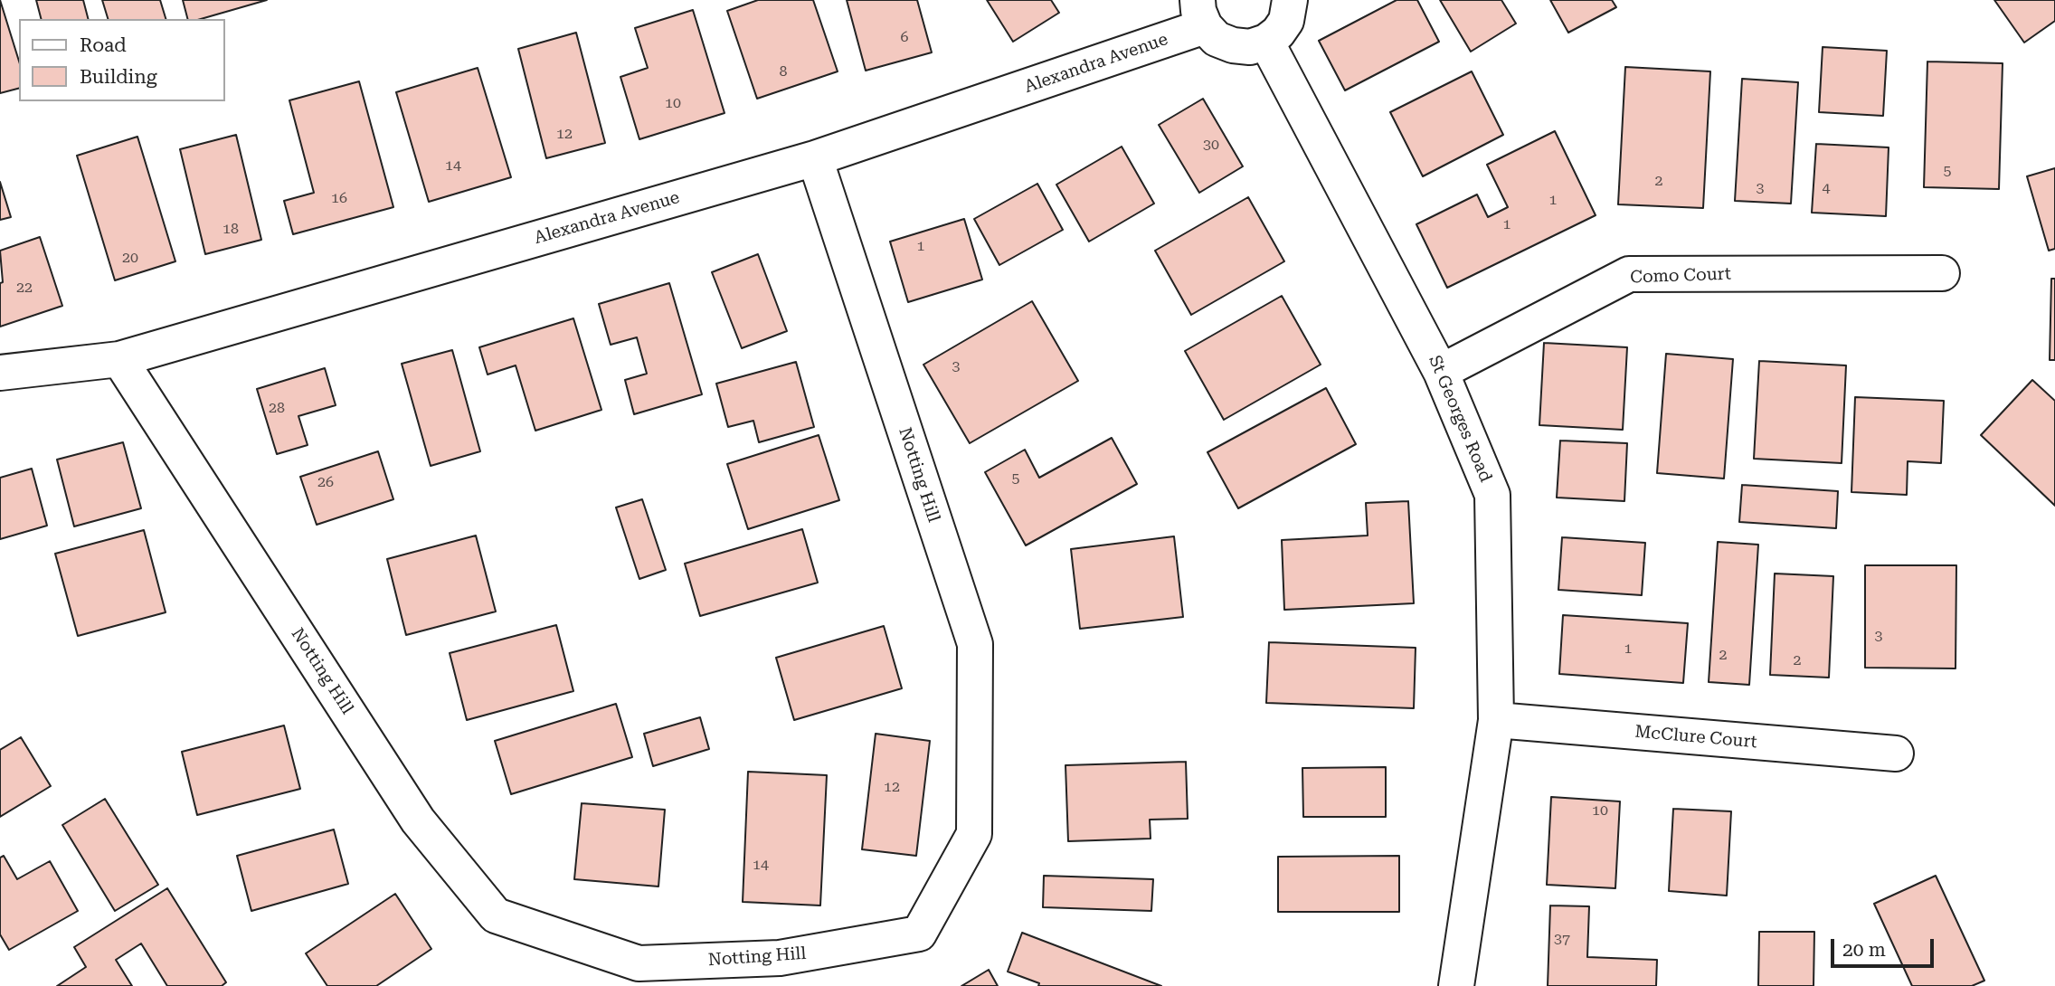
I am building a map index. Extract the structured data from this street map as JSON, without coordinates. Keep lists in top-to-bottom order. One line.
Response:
{"streets":{"street":["Alexandra Avenue","Como Court","St Georges Road","Notting Hill","McClure Court"]},"crossings":[["Alexandra Avenue","Notting Hill"],["Como Court","St Georges Road"],["St Georges Road","McClure Court"]],"house_numbers":["6","8","10","12","30","14","5","2","3","4","16","1","1","18","1","20","22","3","28","5","26","3","1","2","2","12","10","14","37"],"legend":["Road","Building"],"scale_bar":"20 m"}
